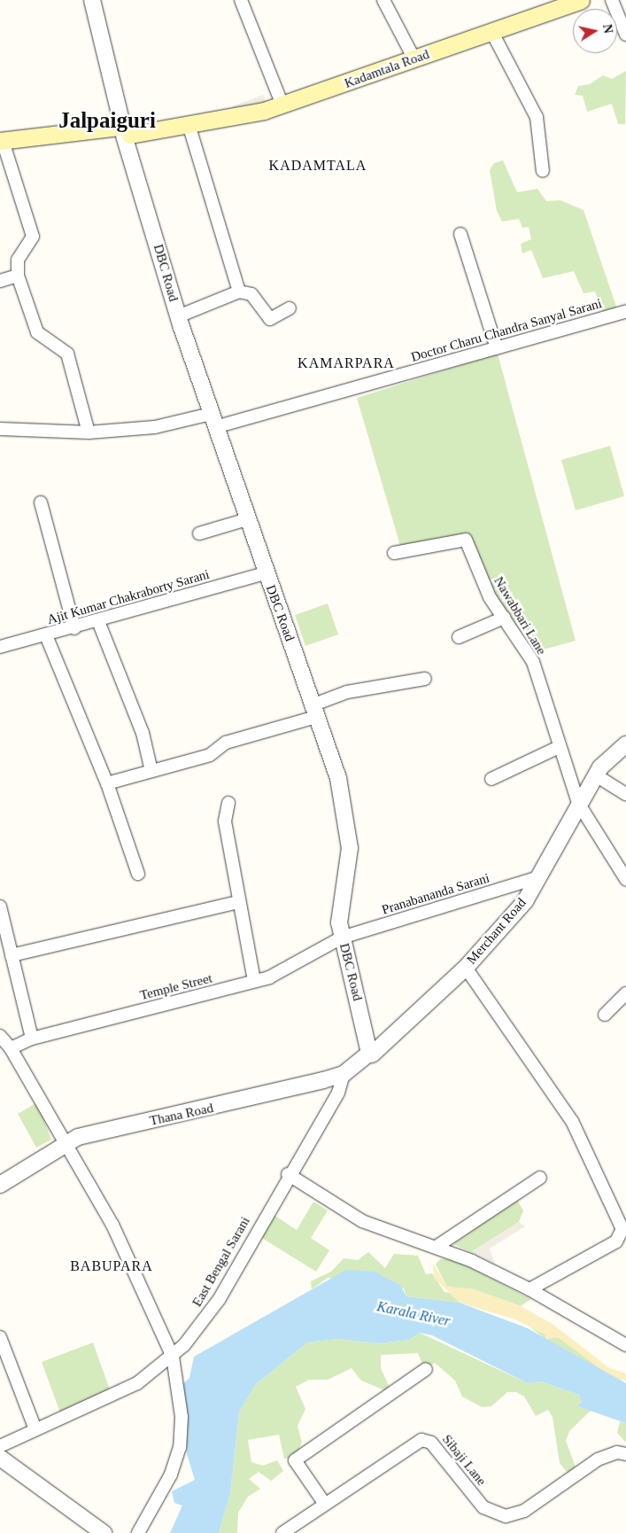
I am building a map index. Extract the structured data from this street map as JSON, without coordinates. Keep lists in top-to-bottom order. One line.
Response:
{"streets":{"main road":["Kadamtala Road"],"street":["DBC Road","Doctor Charu Chandra Sanyal Sarani","Ajit Kumar Chakraborty Sarani","Nawabbari Lane","Pranabananda Sarani","Merchant Road","Temple Street","Thana Road","East Bengal Sarani","Sibaji Lane"]},"crossings":[["Kadamtala Road","DBC Road"],["DBC Road","Doctor Charu Chandra Sanyal Sarani"],["DBC Road","Ajit Kumar Chakraborty Sarani"],["DBC Road","Pranabananda Sarani"],["DBC Road","Merchant Road"],["DBC Road","Temple Street"],["DBC Road","Thana Road"],["Nawabbari Lane","Merchant Road"],["Pranabananda Sarani","Merchant Road"],["Pranabananda Sarani","Temple Street"],["Merchant Road","Thana Road"],["Thana Road","East Bengal Sarani"]],"districts":["Jalpaiguri","KADAMTALA","KAMARPARA","BABUPARA"],"water":["Karala River"],"north":"right"}
